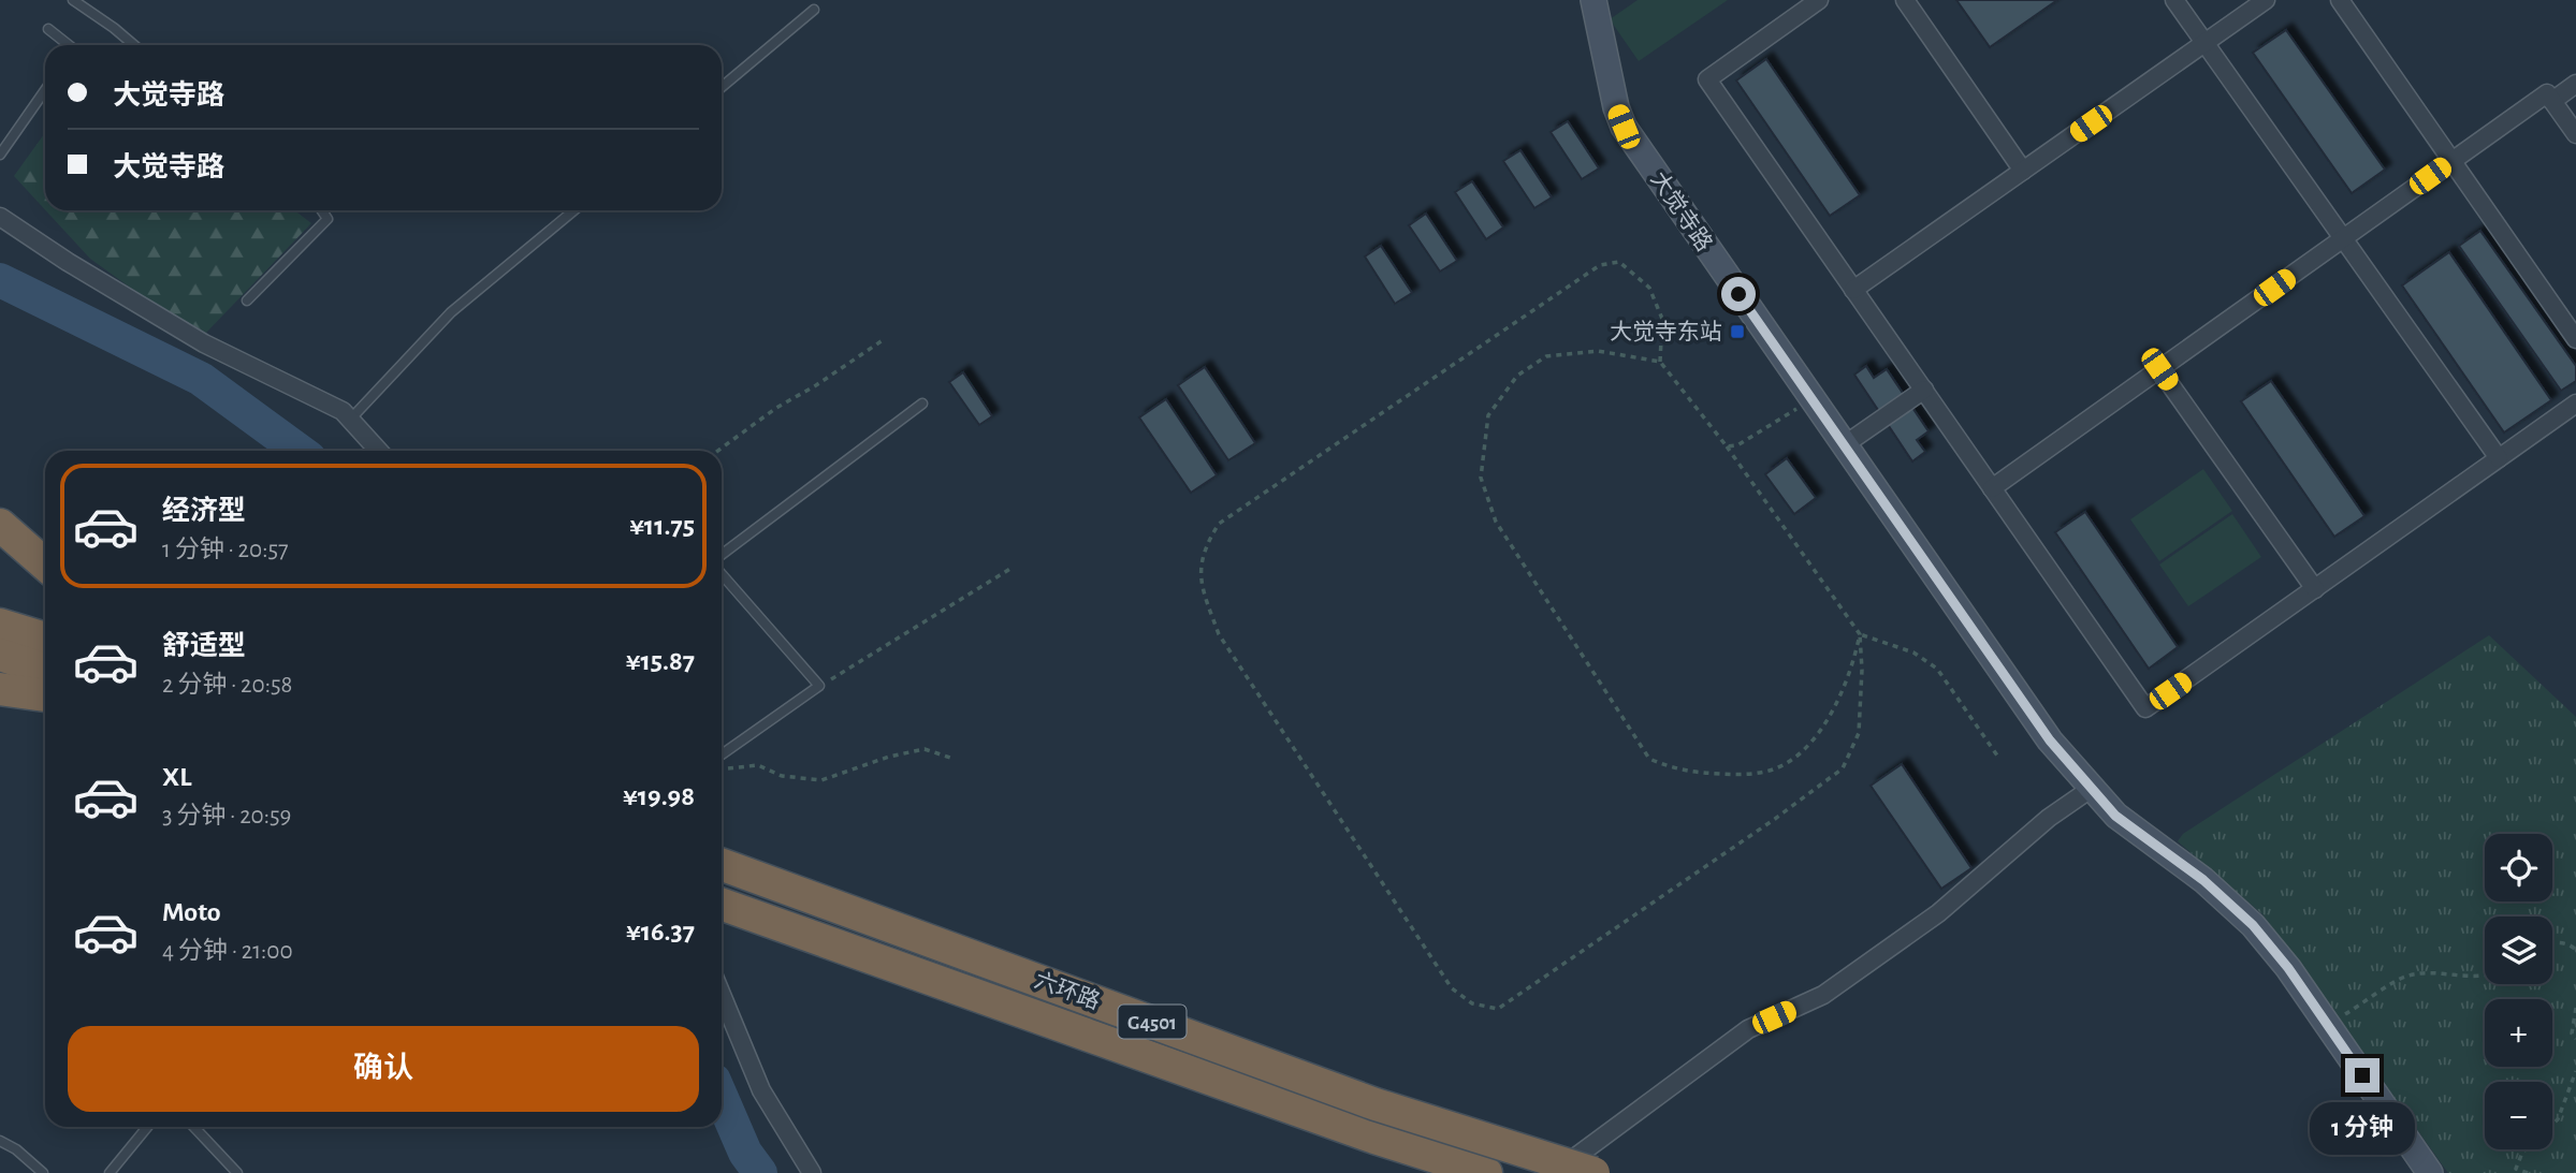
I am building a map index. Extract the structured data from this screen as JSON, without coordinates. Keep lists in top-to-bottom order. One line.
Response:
{"streets":{"highway":["六环路","G4501"],"main road":["大觉寺路"]},"places":{"transit":["大觉寺东站"]},"page":{"banner":["大觉寺路","大觉寺路"],"list":[{"name":"经济型","note":"1 分钟 · 20:57","value":"¥11.75"},{"name":"舒适型","note":"2 分钟 · 20:58","value":"¥15.87"},{"name":"XL","note":"3 分钟 · 20:59","value":"¥19.98"},{"name":"Moto","note":"4 分钟 · 21:00","value":"¥16.37"}],"map_buttons":["+","−"],"buttons":"确认","bubble":"1 分钟"}}
